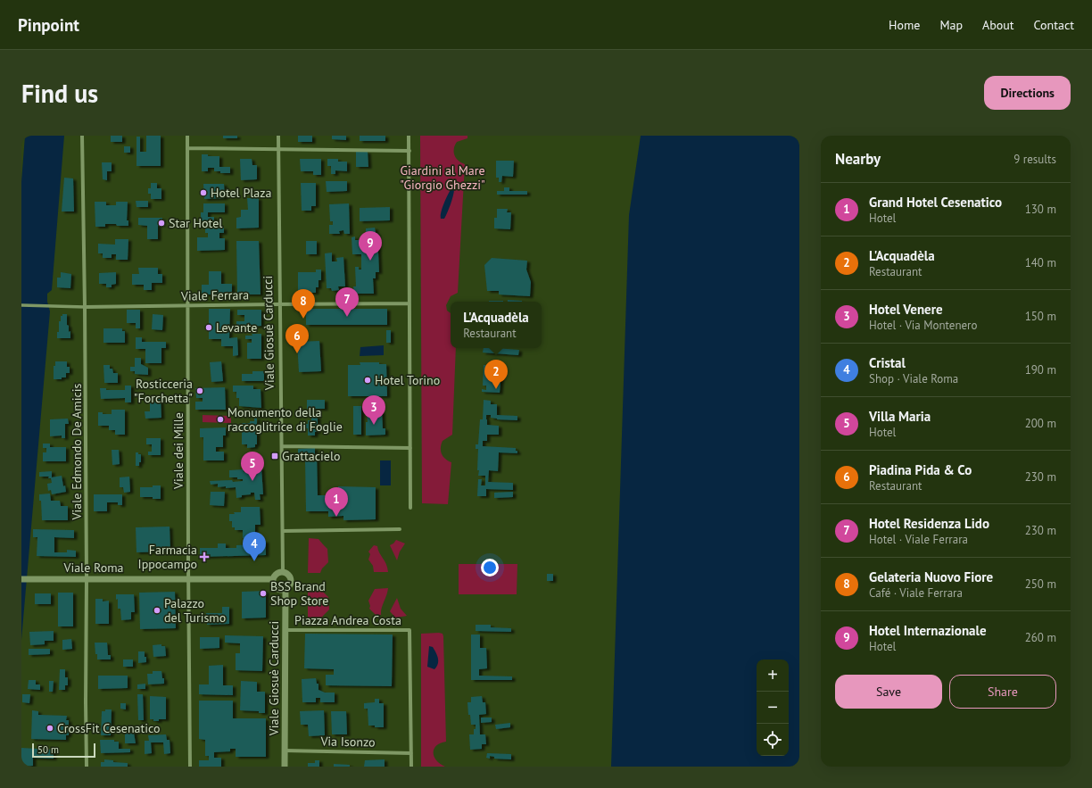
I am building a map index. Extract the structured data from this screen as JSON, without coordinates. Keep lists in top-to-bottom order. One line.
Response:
{"streets":{"street":["Viale Ferrara","Viale Giosuè Carducci","Viale dei Mille","Viale Edmondo De Amicis","Viale Roma","Piazza Andrea Costa","Via Isonzo"]},"crossings":[["Viale Ferrara","Viale Giosuè Carducci"],["Viale Ferrara","Viale dei Mille"],["Viale Ferrara","Viale Edmondo De Amicis"],["Viale Giosuè Carducci","Viale Roma"],["Viale Giosuè Carducci","Piazza Andrea Costa"],["Viale Giosuè Carducci","Via Isonzo"],["Viale dei Mille","Viale Roma"],["Viale Edmondo De Amicis","Viale Roma"],["Piazza Andrea Costa","Via Isonzo"]],"parks":["Giardini al Mare \"Giorgio Ghezzi\""],"places":{"other":["Hotel Plaza","Star Hotel","Levante","Hotel Torino","Rosticceria \"Forchetta\"","Monumento della raccoglitrice di Foglie","BSS Brand Shop Store","Palazzo del Turismo","CrossFit Cesenatico"],"transit":["Grattacielo"],"health":["Farmacia Ippocampo"]},"scale_bar":"50 m","page":{"header":"Pinpoint","nav":["Home","Map","About","Contact"],"buttons":["Directions",["Save","Share"]],"title":"Find us","heading":["Nearby","9 results"],"list":[{"mark":"1","name":"Grand Hotel Cesenatico","note":"Hotel","value":"130 m"},{"mark":"2","name":"L'Acquadèla","note":"Restaurant","value":"140 m"},{"mark":"3","name":"Hotel Venere","note":"Hotel · Via Montenero","value":"150 m"},{"mark":"4","name":"Cristal","note":"Shop · Viale Roma","value":"190 m"},{"mark":"5","name":"Villa Maria","note":"Hotel","value":"200 m"},{"mark":"6","name":"Piadina Pida & Co","note":"Restaurant","value":"230 m"},{"mark":"7","name":"Hotel Residenza Lido","note":"Hotel · Viale Ferrara","value":"230 m"},{"mark":"8","name":"Gelateria Nuovo Fiore","note":"Café · Viale Ferrara","value":"250 m"},{"mark":"9","name":"Hotel Internazionale","note":"Hotel","value":"260 m"}],"pins":["9","7","8","6","2","3","5","1","4"],"popup":["L'Acquadèla","Restaurant"],"map_buttons":["+","−"],"scale":"50 m"}}
